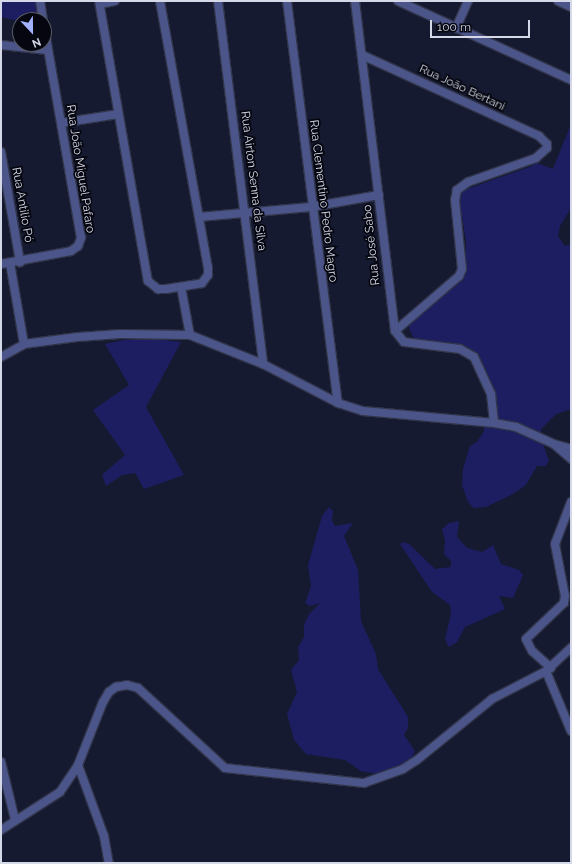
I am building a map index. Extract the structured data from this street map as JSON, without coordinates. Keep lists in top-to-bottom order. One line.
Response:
{"streets":{"street":["Rua João Bertani","Rua João Miguel Pafaro","Rua Airton Senna da Silva","Rua Clementino Pedro Magro","Rua Antilio Pó","Rua José Sabo"]},"crossings":[["Rua João Bertani","Rua José Sabo"],["Rua João Miguel Pafaro","Rua Antilio Pó"]],"scale_bar":"100 m","north":"bottom"}
